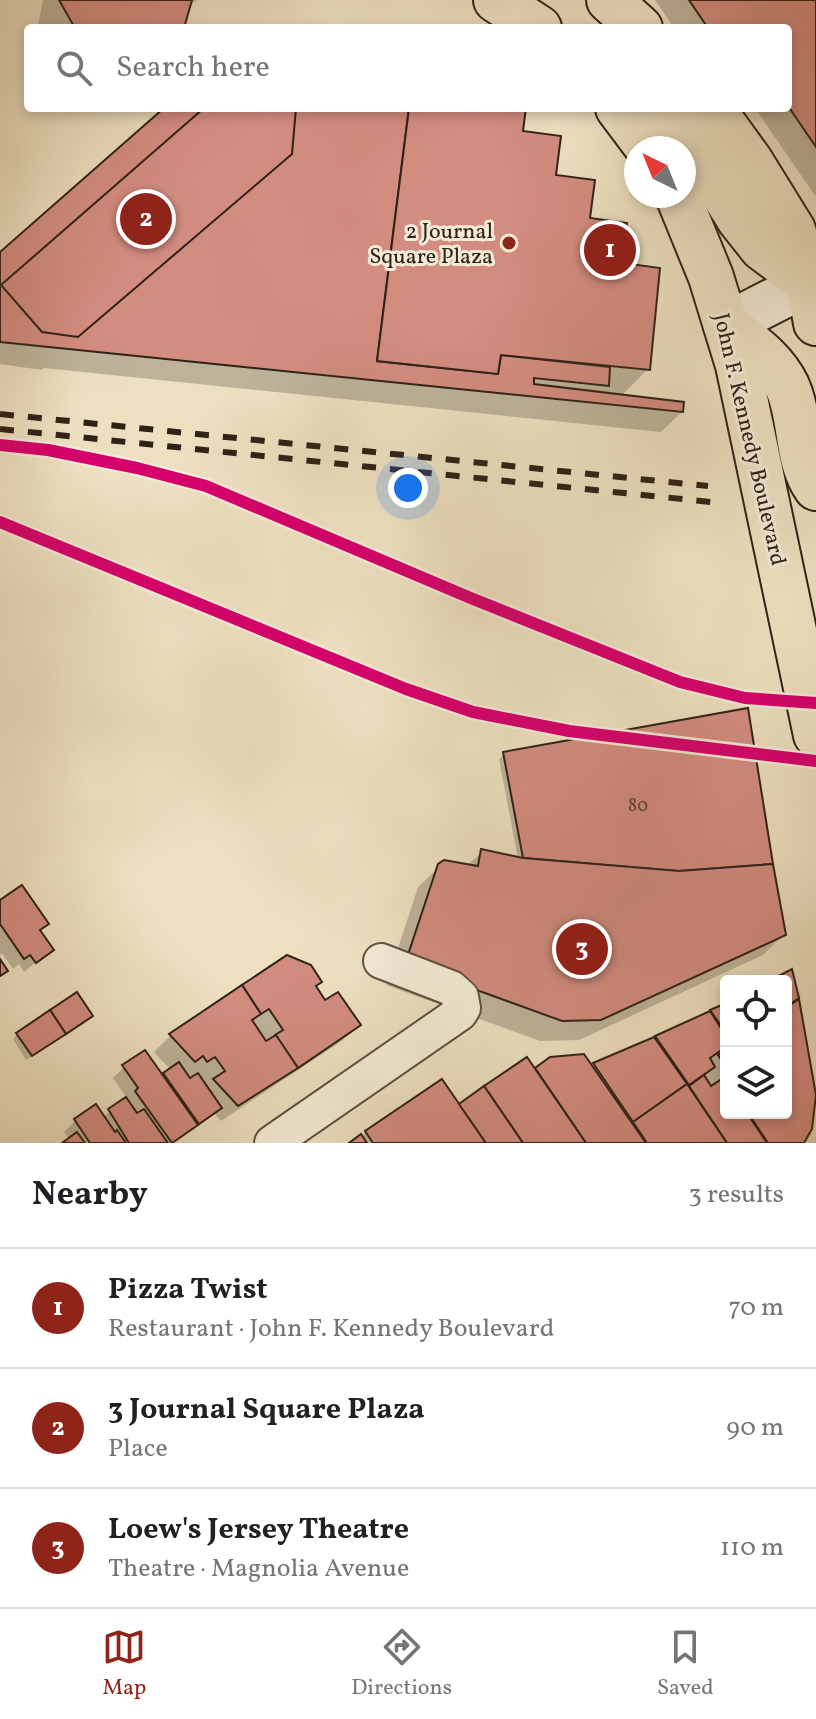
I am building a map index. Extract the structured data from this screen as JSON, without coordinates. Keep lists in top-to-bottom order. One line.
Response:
{"streets":{"main road":["John F. Kennedy Boulevard"]},"places":["2 Journal Square Plaza"],"house_numbers":["80"],"north":"top left","page":{"search":"Search here","pins":["2","1","3"],"heading":["Nearby","3 results"],"list":[{"mark":"1","name":"Pizza Twist","note":"Restaurant · John F. Kennedy Boulevard","value":"70 m"},{"mark":"2","name":"3 Journal Square Plaza","note":"Place","value":"90 m"},{"mark":"3","name":"Loew's Jersey Theatre","note":"Theatre · Magnolia Avenue","value":"110 m"}],"nav":["Map","Directions","Saved"]}}
